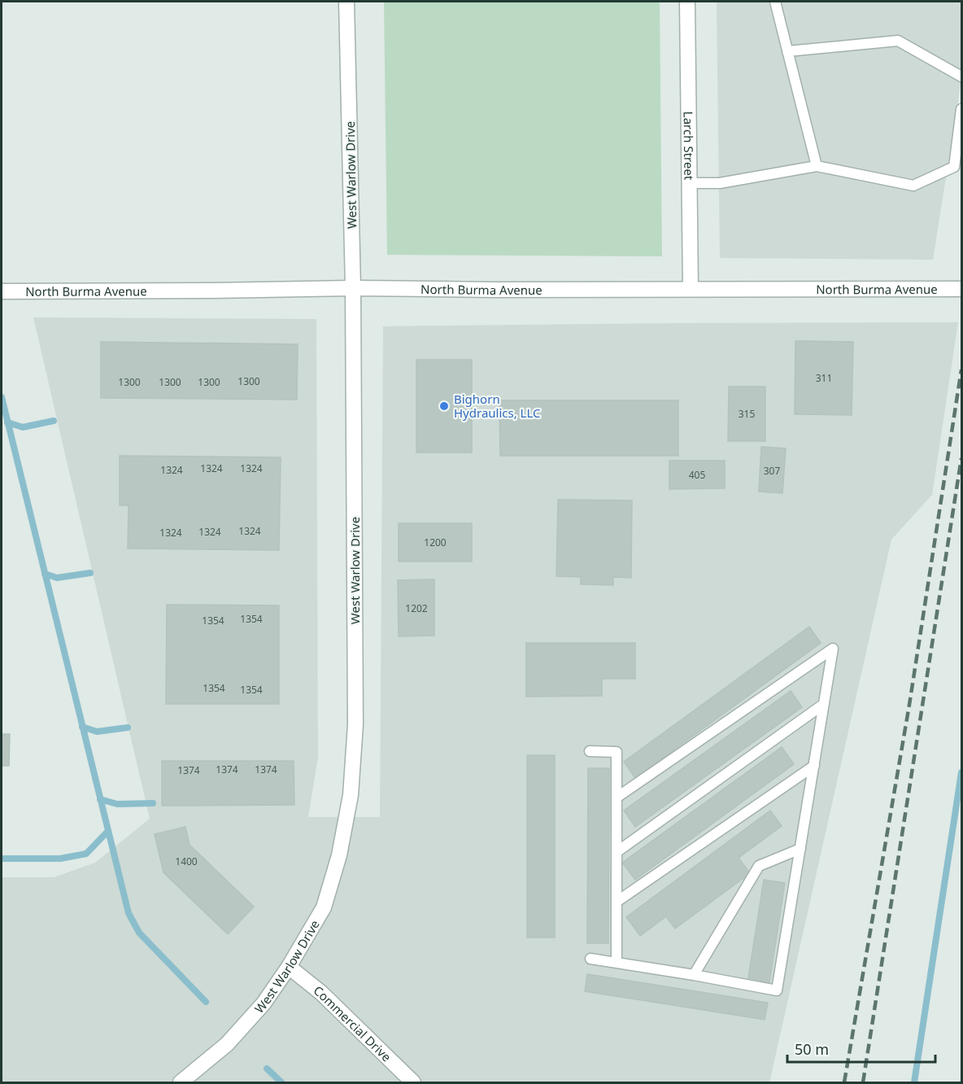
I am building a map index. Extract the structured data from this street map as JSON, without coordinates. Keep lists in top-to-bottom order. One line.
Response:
{"streets":{"street":["Larch Street","West Warlow Drive","North Burma Avenue","Commercial Drive"]},"crossings":[["Larch Street","North Burma Avenue"],["West Warlow Drive","North Burma Avenue"],["West Warlow Drive","Commercial Drive"]],"places":["Bighorn Hydraulics, LLC"],"house_numbers":["311","1300","1300","1300","1300","315","1324","1324","1324","307","405","1324","1324","1324","1200","1202","1354","1354","1354","1354","1374","1374","1374","1400"],"scale_bar":"50 m"}
